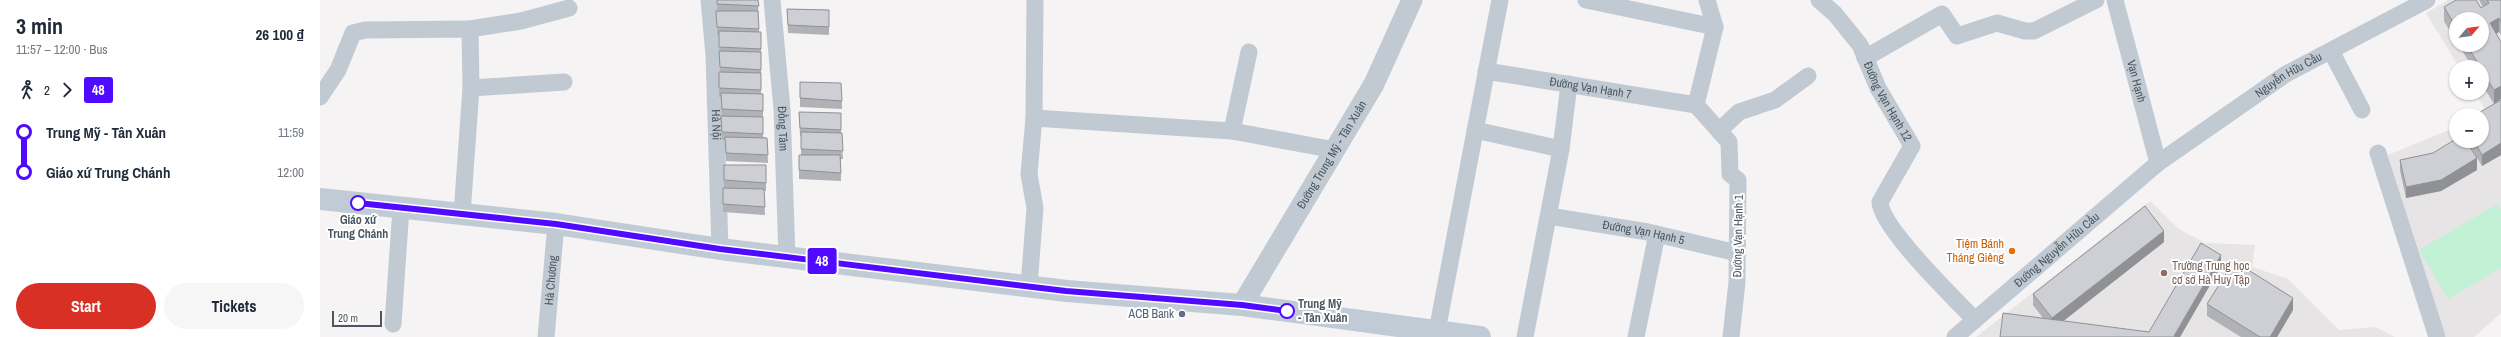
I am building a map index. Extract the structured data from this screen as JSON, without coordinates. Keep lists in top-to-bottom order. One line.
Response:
{"streets":{"street":["Nguyễn Hữu Cầu","Vạn Hạnh","Đường Vạn Hạnh 7","Đường Vạn Hạnh 12","Hà Nội","Đồng Tâm","Đường Trung Mỹ - Tân Xuân","Đường Vạn Hạnh 5","Đường Vạn Hạnh 1","Đường Nguyễn Hữu Cầu","Hà Chương"]},"crossings":[["Nguyễn Hữu Cầu","Vạn Hạnh"],["Nguyễn Hữu Cầu","Đường Nguyễn Hữu Cầu"],["Vạn Hạnh","Đường Nguyễn Hữu Cầu"],["Đường Vạn Hạnh 7","Đường Vạn Hạnh 1"],["Đường Vạn Hạnh 12","Đường Nguyễn Hữu Cầu"],["Đường Vạn Hạnh 5","Đường Vạn Hạnh 1"]],"places":["Giáo xứ Trung Chánh","Tiệm Bánh Tháng Giêng","Trường Trung học cơ sở Hà Huy Tập","Trung Mỹ - Tân Xuân","ACB Bank"],"lines":["bus line 48"],"scale_bar":"20 m","north":"top right","page":{"heading":["3 min","11:57 – 12:00 · Bus","26 100 ₫"],"on_map":"48","map_buttons":["+","−"],"legs":["2","48"],"list":[{"name":"Trung Mỹ - Tân Xuân","value":"11:59"},{"name":"Giáo xứ Trung Chánh","value":"12:00"}],"buttons":["Start","Tickets"],"scale":"20 m"}}
